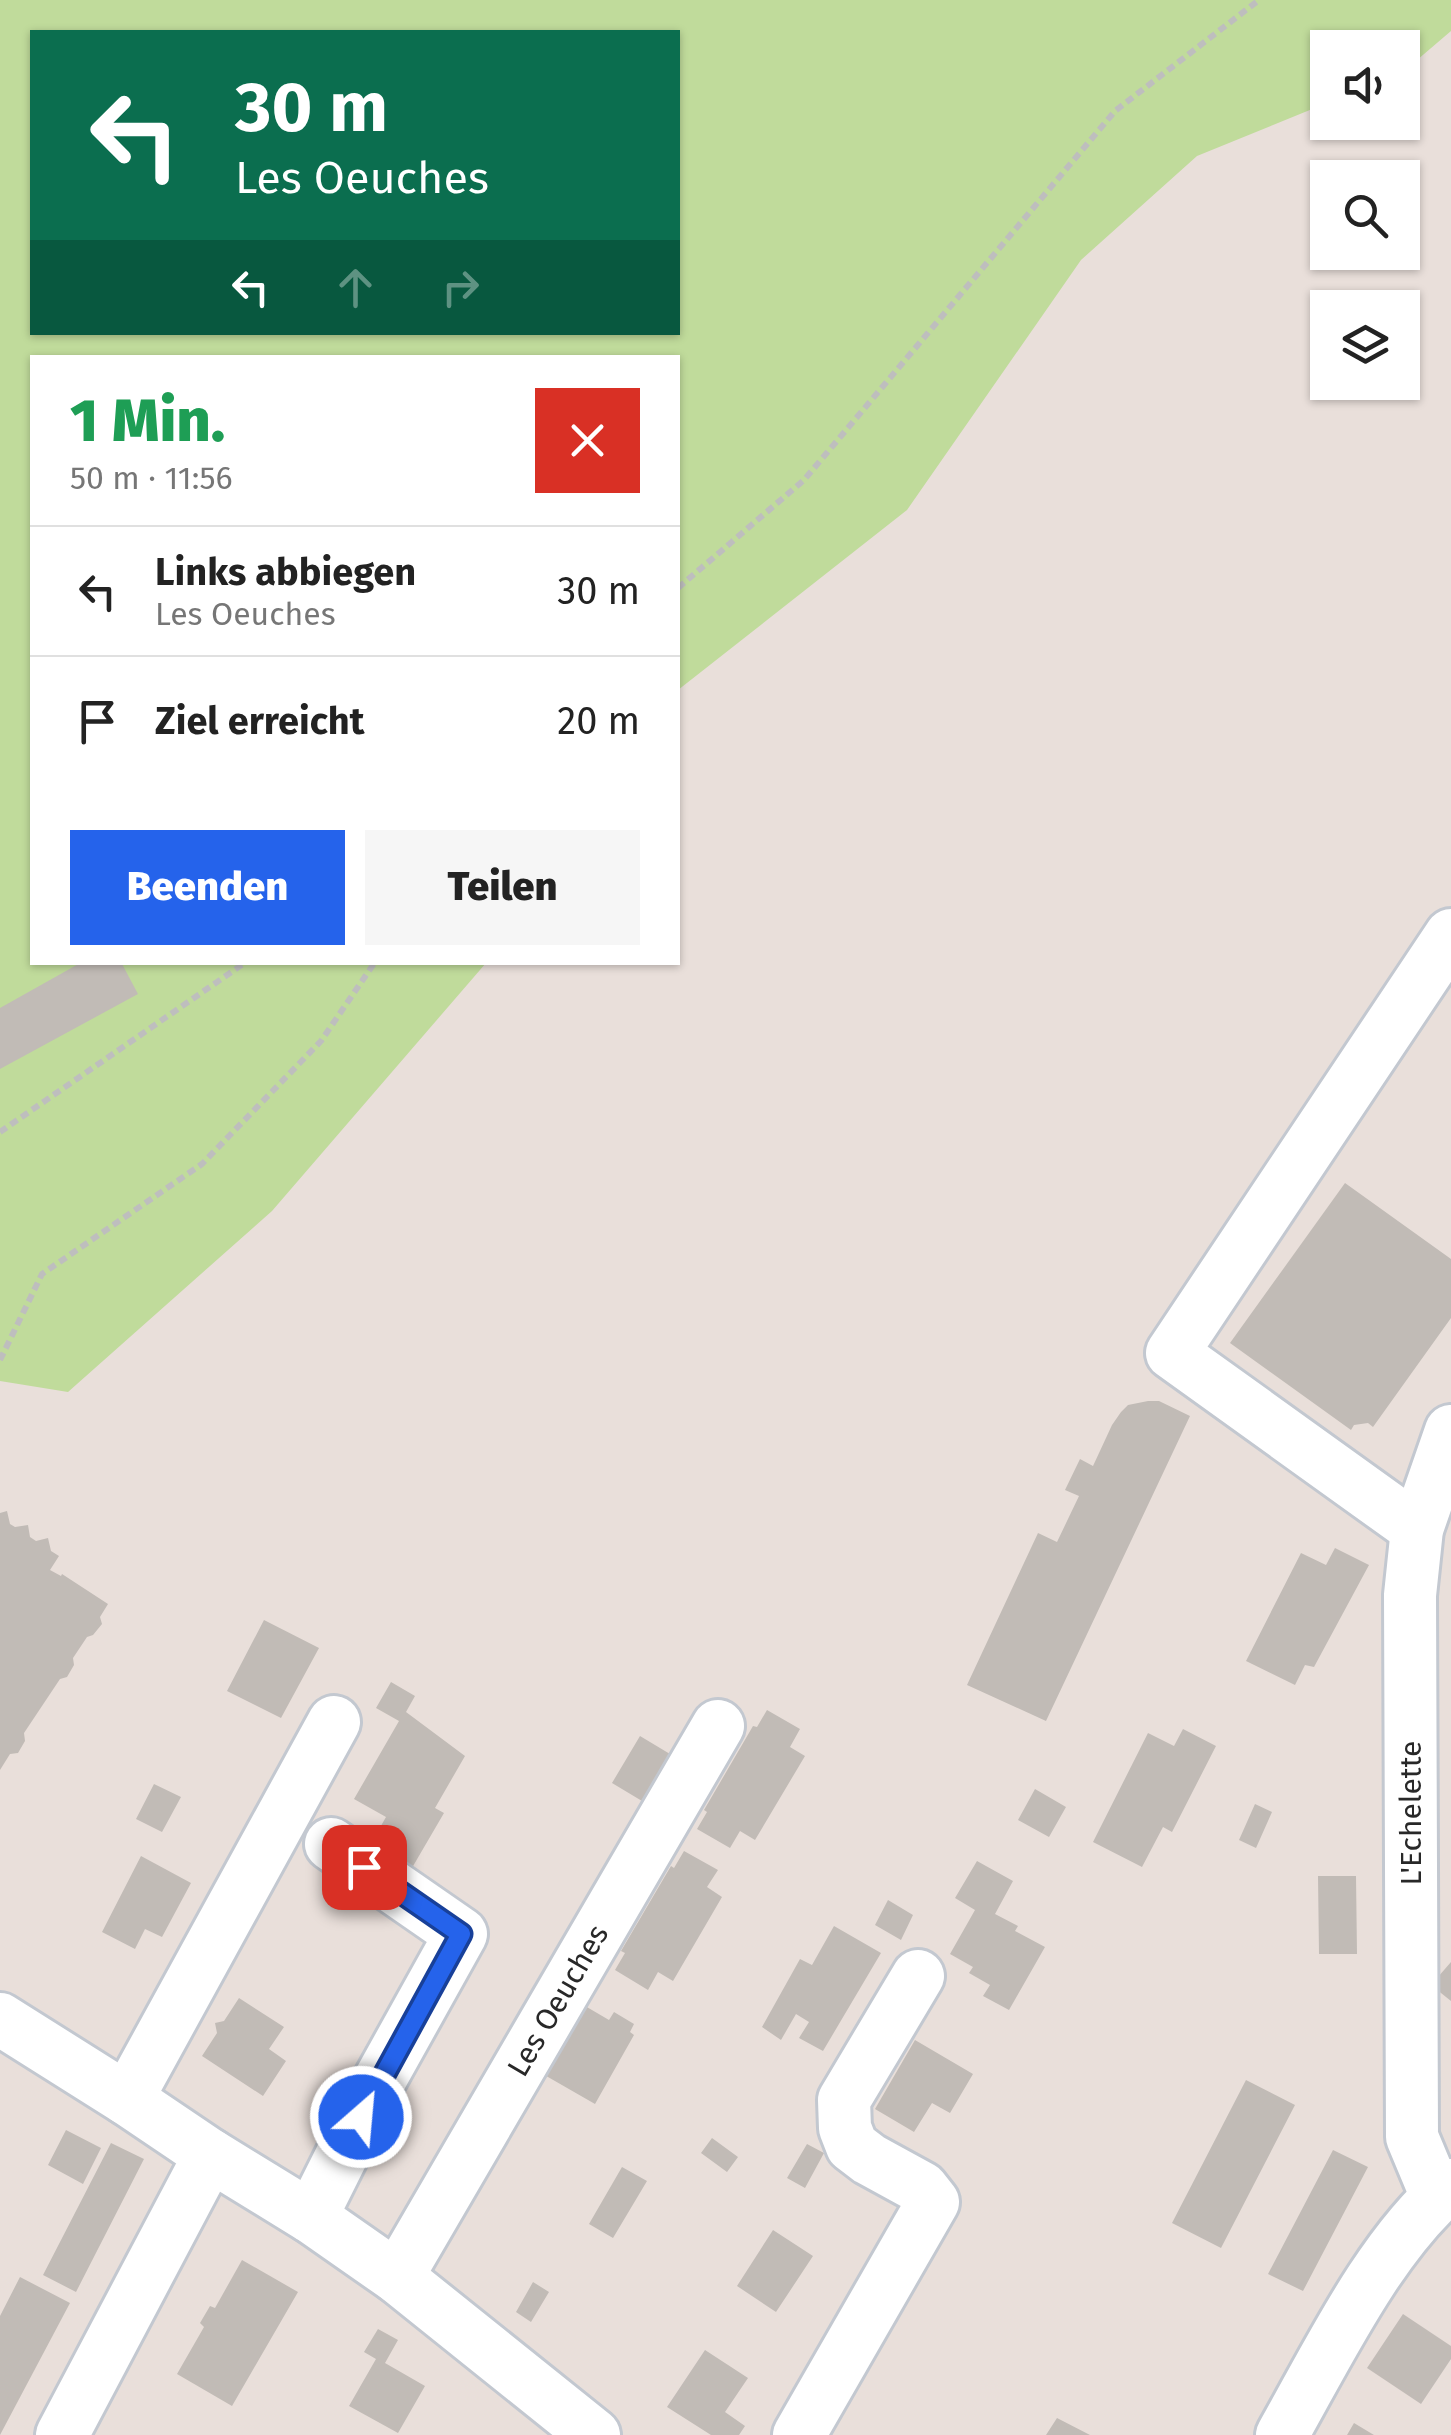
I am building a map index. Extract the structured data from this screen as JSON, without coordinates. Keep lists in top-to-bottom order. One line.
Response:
{"streets":{"street":["L'Echelette","Les Oeuches"]},"page":{"turn":["30 m","Les Oeuches"],"heading":["1 Min.","50 m · 11:56"],"list":[{"name":"Links abbiegen","note":"Les Oeuches","value":"30 m"},{"name":"Ziel erreicht","value":"20 m"}],"buttons":["Beenden","Teilen"]}}
